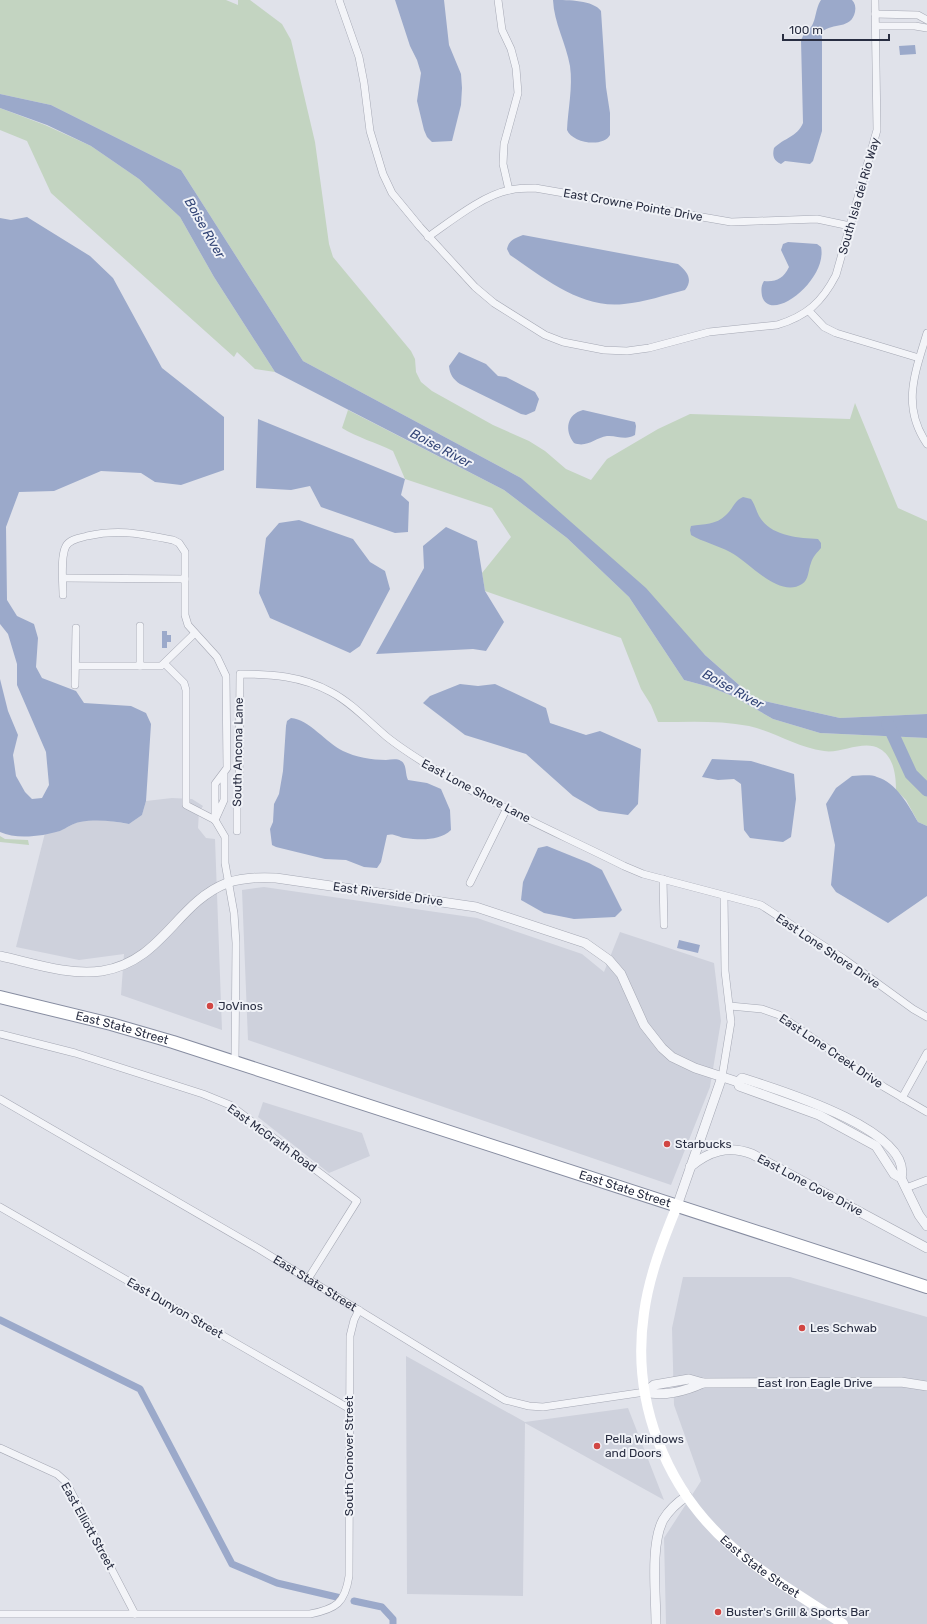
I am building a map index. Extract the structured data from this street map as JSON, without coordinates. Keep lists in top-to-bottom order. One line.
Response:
{"streets":{"highway":["East State Street"],"street":["South Isla del Rio Way","East Crowne Pointe Drive","South Ancona Lane","East Lone Shore Lane","East Riverside Drive","East Lone Shore Drive","East Lone Creek Drive","East McGrath Road","East Lone Cove Drive","East Dunyon Street","East Iron Eagle Drive","South Conover Street","East Elliott Street"]},"crossings":[["South Isla del Rio Way","East Crowne Pointe Drive"],["South Ancona Lane","East Lone Shore Lane"],["East Lone Shore Lane","East Lone Shore Drive"],["East State Street","East McGrath Road"],["East State Street","East Iron Eagle Drive"],["East State Street","South Conover Street"],["East Dunyon Street","South Conover Street"],["South Conover Street","East Elliott Street"]],"water":["Boise River"],"places":["JoVinos","Starbucks","Les Schwab","Pella Windows and Doors","Buster's Grill & Sports Bar"],"scale_bar":"100 m"}
